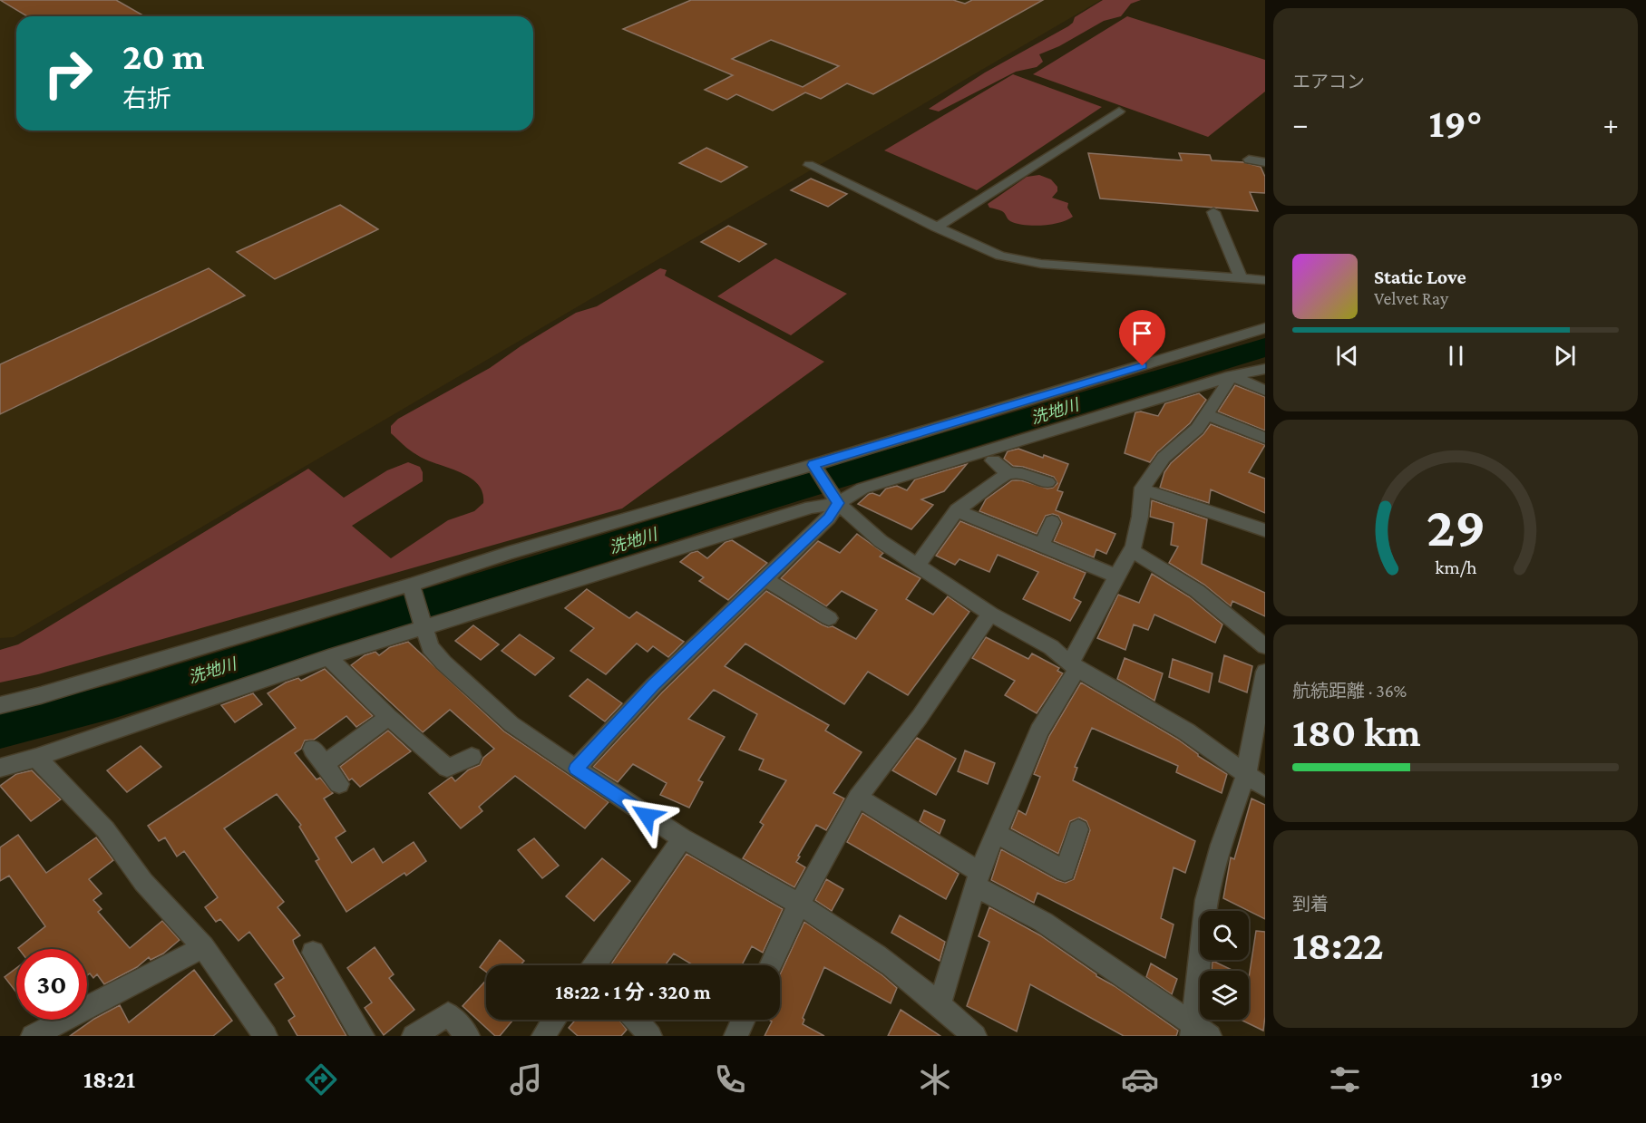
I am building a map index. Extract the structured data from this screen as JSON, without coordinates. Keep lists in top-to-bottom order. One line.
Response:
{"water":["洗地川"],"page":{"tile":["エアコン",["航続距離 · 36%","180 km"],["到着","18:22"]],"turn":["20 m","右折"],"heat":["−","19°","+"],"song":["Static Love","Velvet Ray"],"limit":"30","trip":"18:22 · 1 分 · 320 m","tabs":["18:21","19°"],"gauge":["29","km/h"]}}
